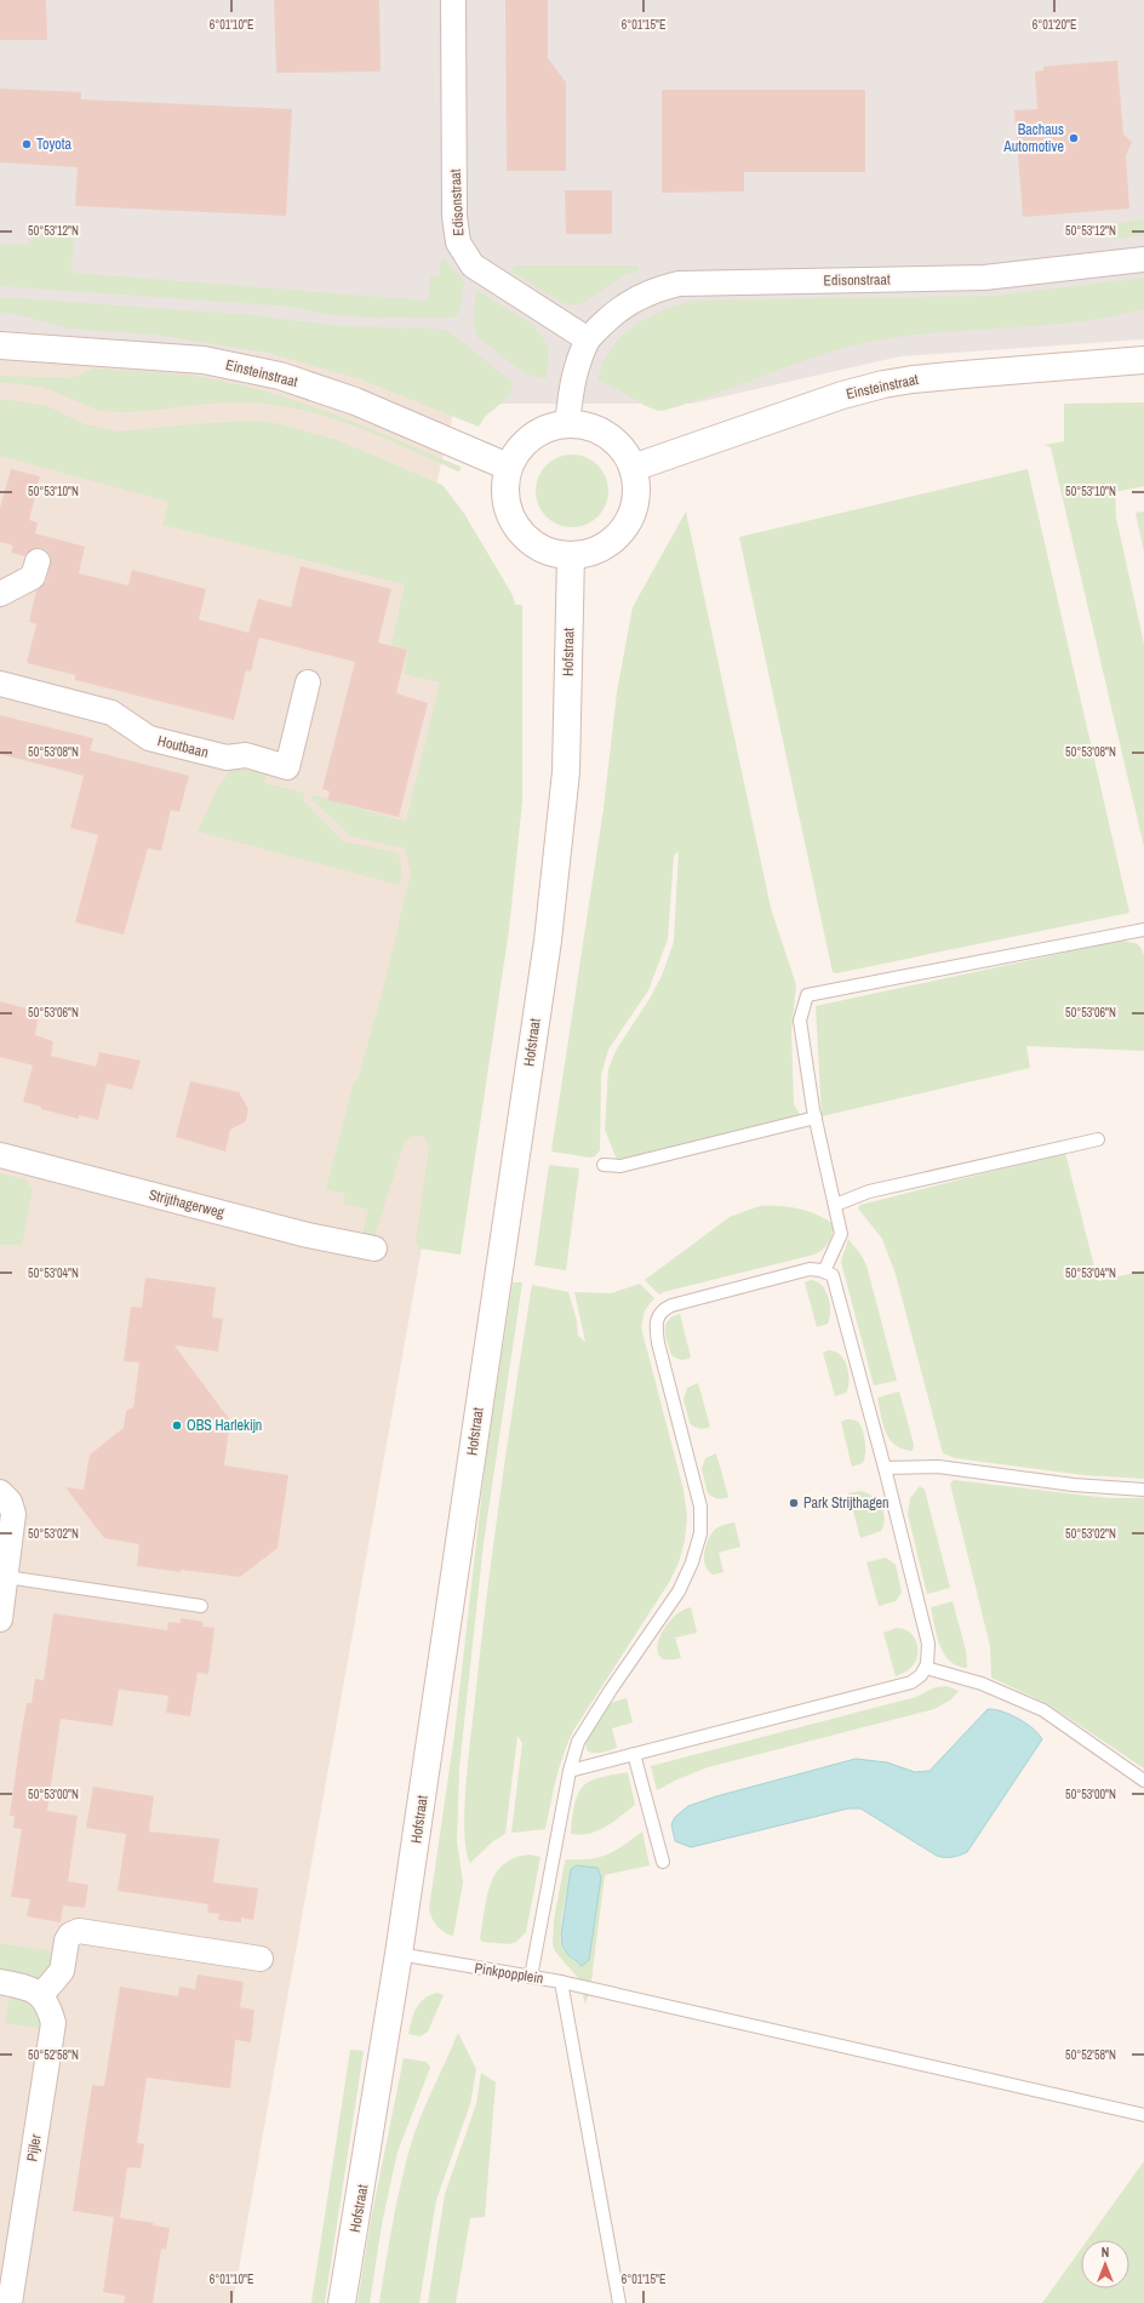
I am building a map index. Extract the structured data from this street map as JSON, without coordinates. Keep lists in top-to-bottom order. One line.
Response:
{"streets":{"main road":["Einsteinstraat","Hofstraat"],"street":["Edisonstraat","Houtbaan","Strijthagerweg","Pijler"],"lane":["Pinkpopplein"]},"crossings":[["Edisonstraat","Einsteinstraat"],["Edisonstraat","Hofstraat"],["Einsteinstraat","Hofstraat"],["Hofstraat","Pinkpopplein"]],"places":["Bachaus Automotive","Toyota","OBS Harlekijn","Park Strijthagen"],"north":"top","coordinates":["6°01'10\"E","6°01'15\"E","6°01'20\"E","50°53'12\"N","50°53'10\"N","50°53'08\"N","50°53'06\"N","50°53'04\"N","50°53'02\"N","50°53'00\"N","50°52'58\"N"]}
